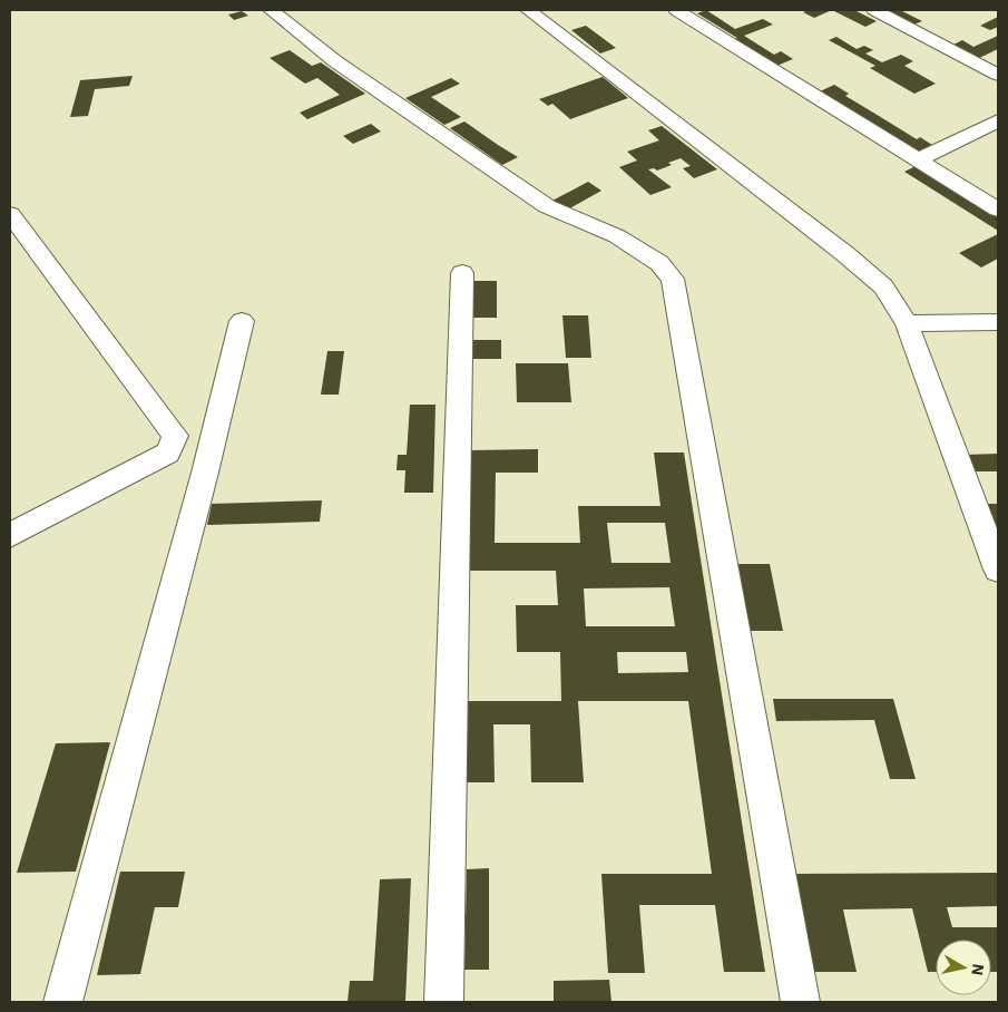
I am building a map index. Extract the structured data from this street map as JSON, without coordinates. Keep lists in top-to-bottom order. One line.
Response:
{"north":"right"}
